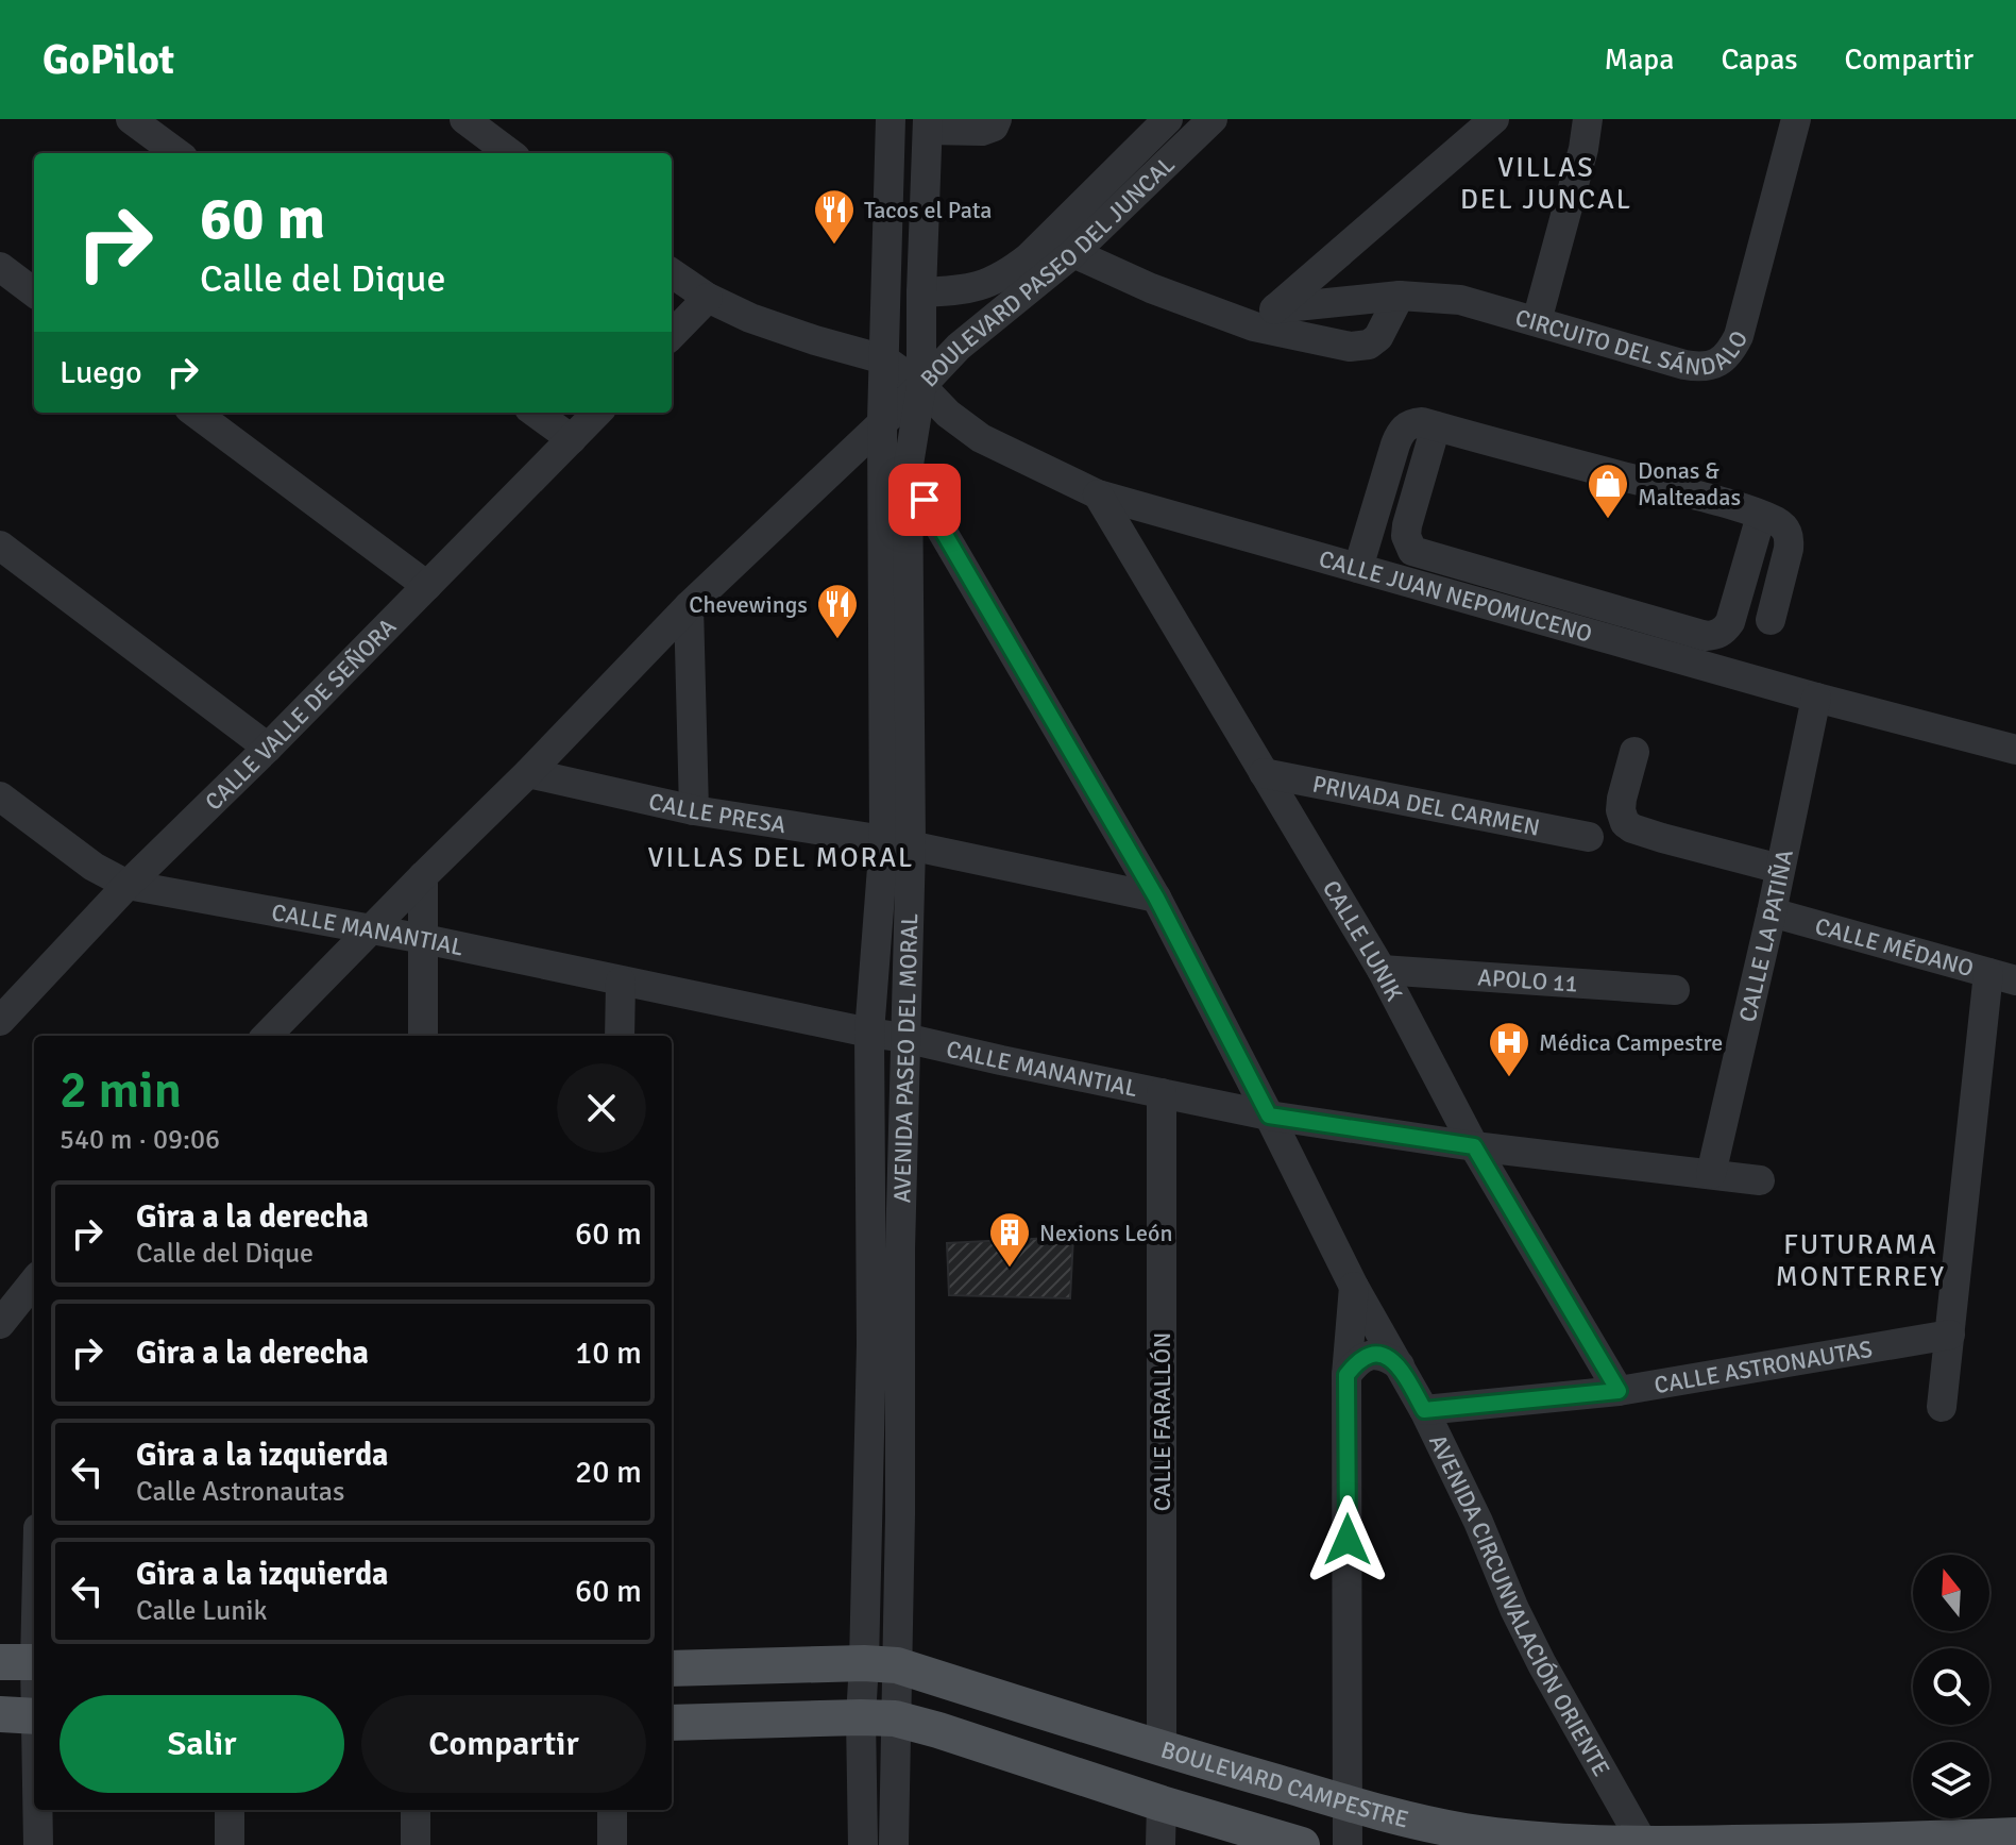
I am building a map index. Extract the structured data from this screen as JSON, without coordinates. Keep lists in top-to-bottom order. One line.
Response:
{"streets":{"main road":["BOULEVARD CAMPESTRE"],"street":["BOULEVARD PASEO DEL JUNCAL","CIRCUITO DEL SÁNDALO","CALLE JUAN NEPOMUCENO","CALLE VALLE DE SEÑORA","PRIVADA DEL CARMEN","CALLE PRESA","CALLE MANANTIAL","CALLE LA PATIÑA","CALLE LUNIK","CALLE MÉDANO","APOLO 11","AVENIDA PASEO DEL MORAL","CALLE ASTRONAUTAS","CALLE FARALLÓN","AVENIDA CIRCUNVALACIÓN ORIENTE"]},"crossings":[["BOULEVARD PASEO DEL JUNCAL","CIRCUITO DEL SÁNDALO"],["BOULEVARD PASEO DEL JUNCAL","CALLE JUAN NEPOMUCENO"],["BOULEVARD PASEO DEL JUNCAL","CALLE PRESA"],["BOULEVARD PASEO DEL JUNCAL","CALLE MANANTIAL"],["BOULEVARD PASEO DEL JUNCAL","AVENIDA PASEO DEL MORAL"],["CALLE JUAN NEPOMUCENO","CALLE LA PATIÑA"],["CALLE JUAN NEPOMUCENO","CALLE LUNIK"],["CALLE JUAN NEPOMUCENO","AVENIDA PASEO DEL MORAL"],["CALLE VALLE DE SEÑORA","CALLE MANANTIAL"],["PRIVADA DEL CARMEN","CALLE LUNIK"],["CALLE PRESA","AVENIDA PASEO DEL MORAL"],["CALLE PRESA","AVENIDA CIRCUNVALACIÓN ORIENTE"],["CALLE MANANTIAL","CALLE LA PATIÑA"],["CALLE MANANTIAL","CALLE LUNIK"],["CALLE MANANTIAL","AVENIDA PASEO DEL MORAL"],["CALLE MANANTIAL","CALLE FARALLÓN"],["CALLE MANANTIAL","AVENIDA CIRCUNVALACIÓN ORIENTE"],["CALLE LA PATIÑA","CALLE MÉDANO"],["CALLE LUNIK","APOLO 11"],["CALLE LUNIK","CALLE ASTRONAUTAS"],["AVENIDA PASEO DEL MORAL","AVENIDA CIRCUNVALACIÓN ORIENTE"],["AVENIDA PASEO DEL MORAL","BOULEVARD CAMPESTRE"],["CALLE ASTRONAUTAS","AVENIDA CIRCUNVALACIÓN ORIENTE"],["CALLE FARALLÓN","BOULEVARD CAMPESTRE"],["AVENIDA CIRCUNVALACIÓN ORIENTE","BOULEVARD CAMPESTRE"]],"districts":["VILLAS DEL JUNCAL","VILLAS DEL MORAL","FUTURAMA MONTERREY"],"places":{"restaurant":["Tacos el Pata","Chevewings"],"shop":["Donas & Malteadas"],"hospital":["Médica Campestre"],"building":["Nexions León"]},"north":"top","page":{"header":"GoPilot","nav":["Mapa","Capas","Compartir"],"turn":["60 m","Calle del Dique"],"then":"Luego","heading":["2 min","540 m · 09:06"],"list":[{"name":"Gira a la derecha","note":"Calle del Dique","value":"60 m"},{"name":"Gira a la derecha","value":"10 m"},{"name":"Gira a la izquierda","note":"Calle Astronautas","value":"20 m"},{"name":"Gira a la izquierda","note":"Calle Lunik","value":"60 m"}],"buttons":["Salir","Compartir"]}}
